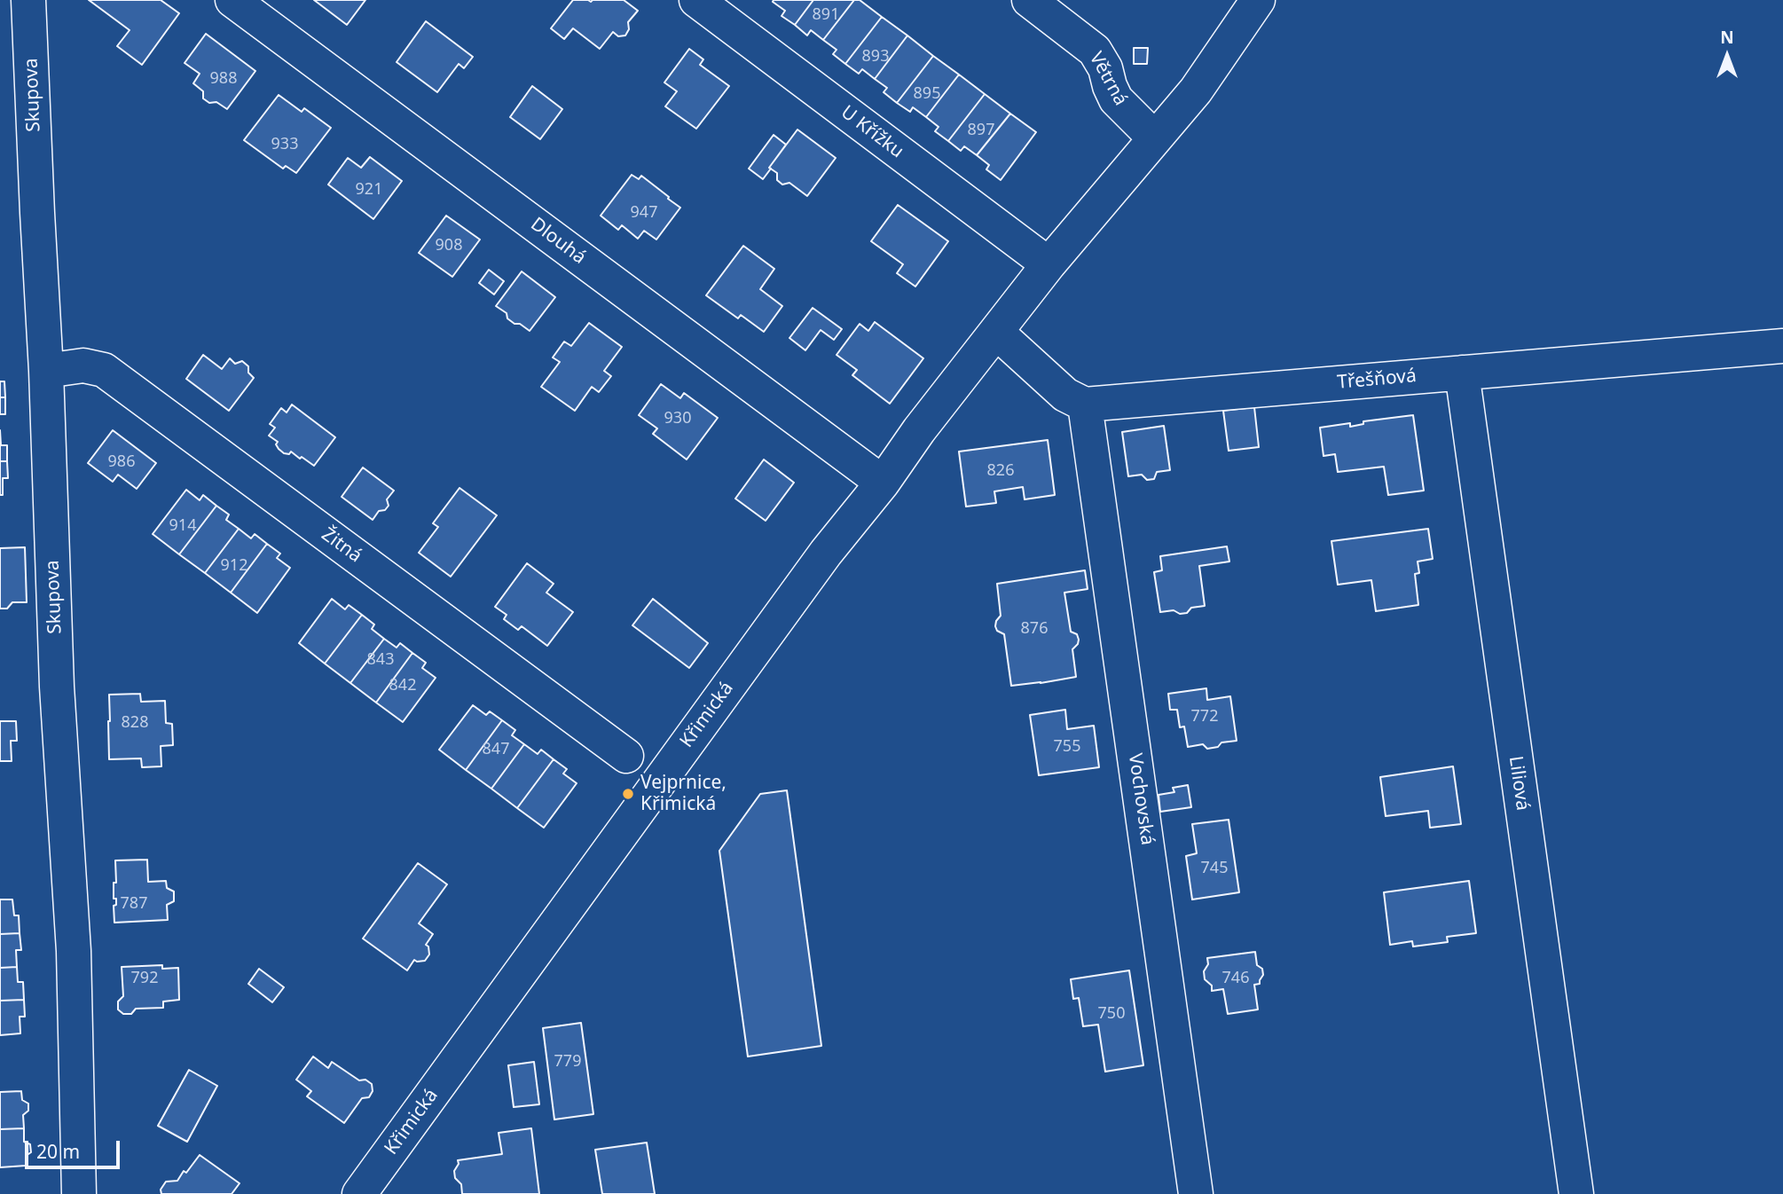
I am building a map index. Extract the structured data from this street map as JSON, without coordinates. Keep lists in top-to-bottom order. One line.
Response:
{"streets":{"street":["Větrná","Skupova","U Křížku","Dlouhá","Třešňová","Žitná","Křimická","Liliová","Vochovská"]},"crossings":[["Větrná","Křimická"],["Skupova","Žitná"],["U Křížku","Křimická"],["Dlouhá","Křimická"],["Třešňová","Liliová"],["Třešňová","Vochovská"]],"places":["Vejprnice, Křimická"],"house_numbers":["891","893","988","895","897","933","921","947","908","930","986","826","914","912","876","843","842","772","828","755","847","745","787","792","746","750","779"],"scale_bar":"20 m","north":"top"}
